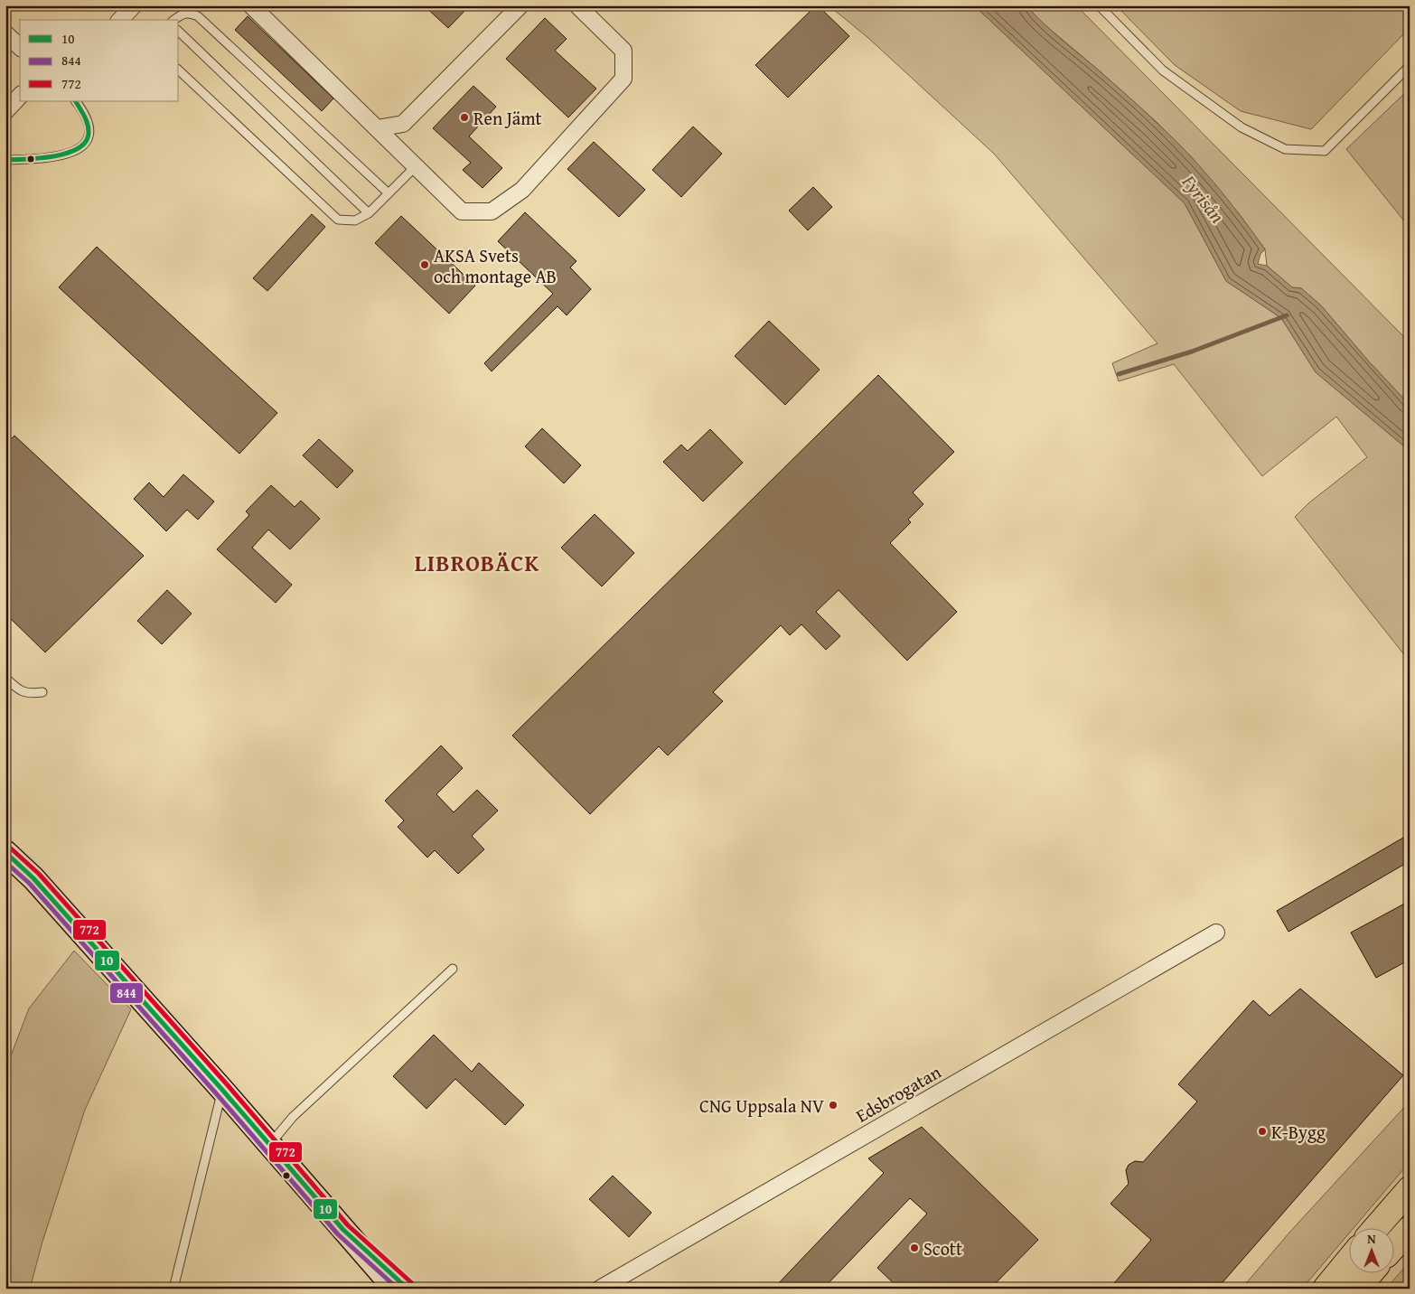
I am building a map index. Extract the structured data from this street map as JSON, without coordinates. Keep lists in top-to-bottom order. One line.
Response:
{"streets":{"street":["Edsbrogatan"]},"districts":["LIBROBÄCK"],"water":["Fyrisån"],"places":["Ren Jämt","AKSA Svets och montage AB","CNG Uppsala NV","K-Bygg","Scott"],"lines":["transit line 10","transit line 772","transit line 844"],"legend":["10","844","772"],"north":"top"}
